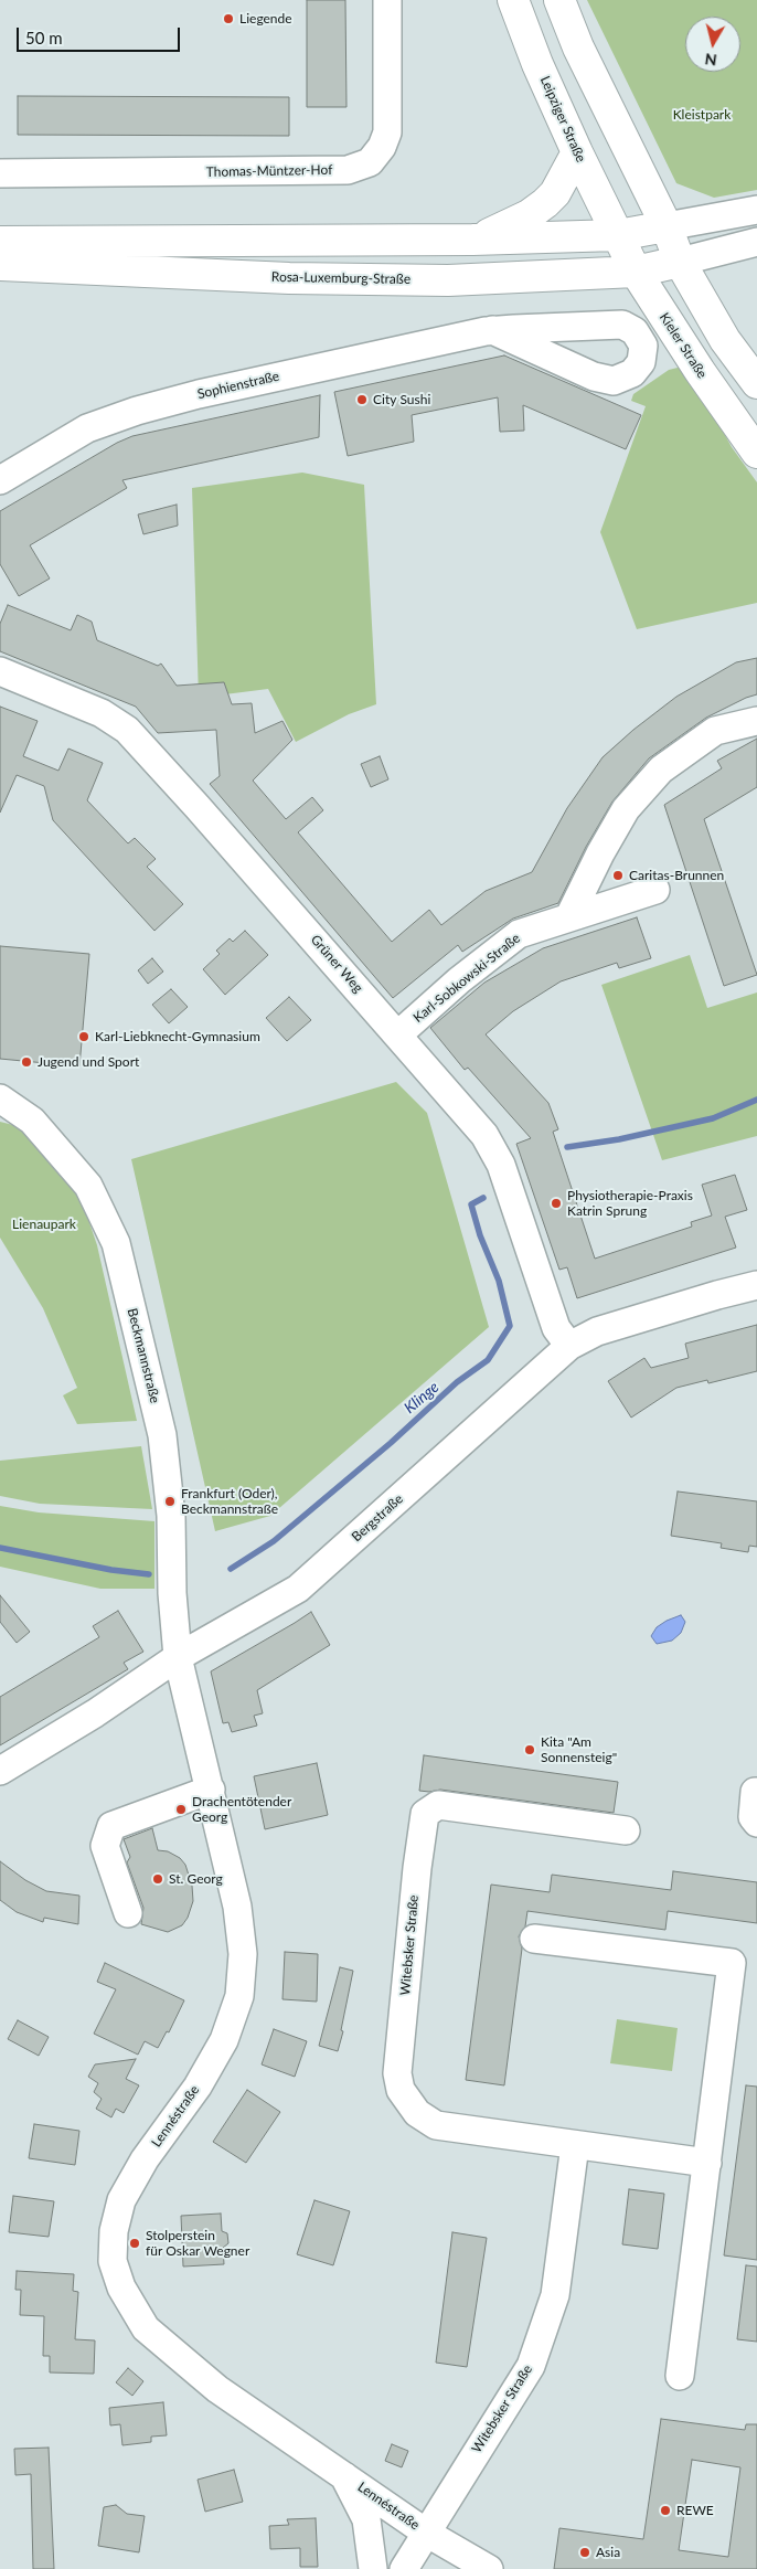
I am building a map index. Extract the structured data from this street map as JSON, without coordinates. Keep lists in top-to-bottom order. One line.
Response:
{"streets":{"main road":["Leipziger Straße","Rosa-Luxemburg-Straße","Kieler Straße"],"street":["Thomas-Müntzer-Hof","Sophienstraße","Grüner Weg","Karl-Sobkowski-Straße","Beckmannstraße","Bergstraße","Witebsker Straße","Lennéstraße"]},"crossings":[["Leipziger Straße","Kieler Straße"],["Rosa-Luxemburg-Straße","Kieler Straße"],["Grüner Weg","Karl-Sobkowski-Straße"],["Grüner Weg","Bergstraße"],["Beckmannstraße","Bergstraße"],["Beckmannstraße","Lennéstraße"],["Bergstraße","Lennéstraße"],["Witebsker Straße","Lennéstraße"]],"water":["Klinge"],"parks":["Kleistpark","Lienaupark"],"places":["Liegende","City Sushi","Caritas-Brunnen","Karl-Liebknecht-Gymnasium","Jugend und Sport","Physiotherapie-Praxis Katrin Sprung","Frankfurt (Oder), Beckmannstraße","Kita \"Am Sonnensteig\"","Drachentötender Georg","St. Georg","Stolperstein für Oskar Wegner","REWE","Asia"],"scale_bar":"50 m","north":"bottom"}
